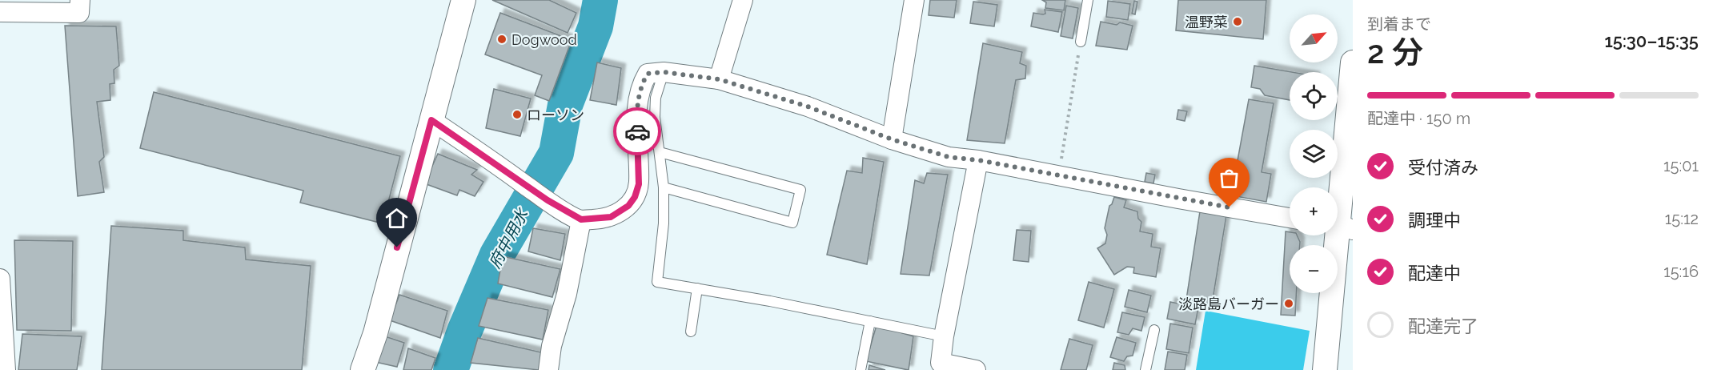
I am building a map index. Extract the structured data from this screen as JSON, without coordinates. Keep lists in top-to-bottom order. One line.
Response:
{"water":["府中用水"],"places":["温野菜","Dogwood","ローソン","淡路島バーガー"],"north":"top right","page":{"heading":["2 分","到着まで","15:30–15:35"],"map_buttons":["+","−"],"bar":"配達中 · 150 m","list":[["受付済み","15:01"],["調理中","15:12"],["配達中","15:16"],"配達完了"]}}
